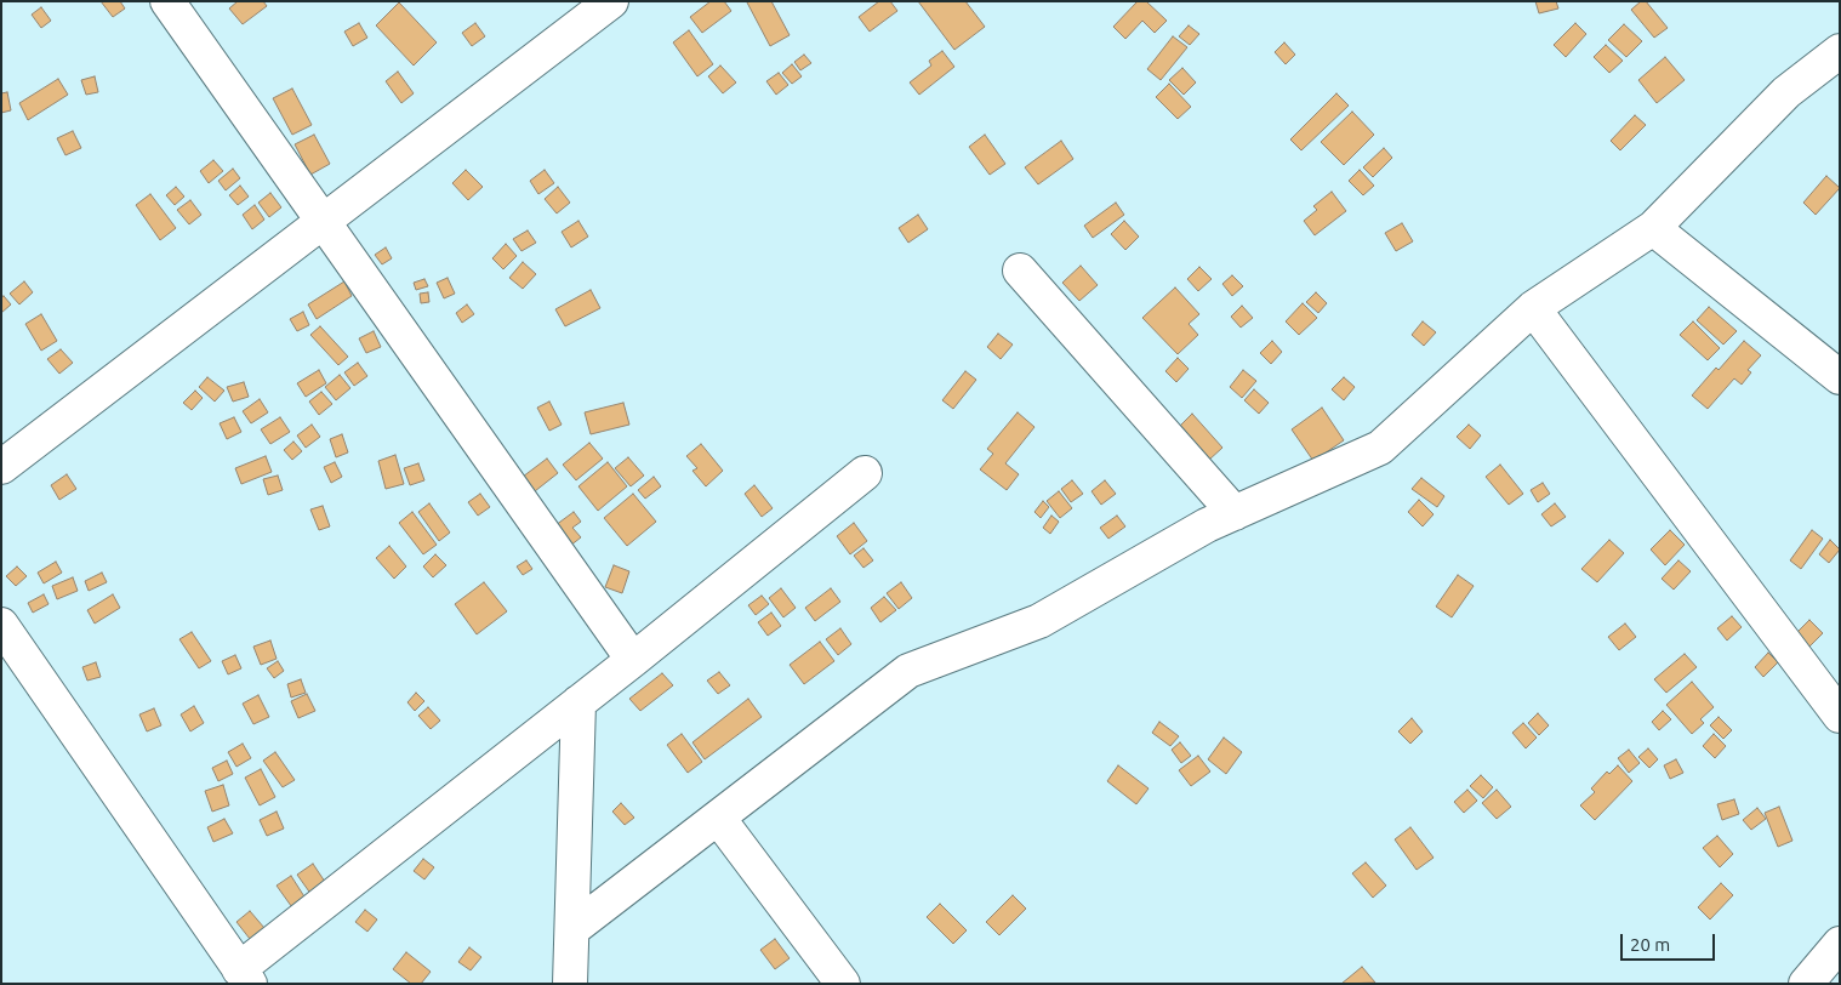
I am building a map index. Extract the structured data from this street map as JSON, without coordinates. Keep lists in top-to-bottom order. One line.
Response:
{"scale_bar":"20 m"}
